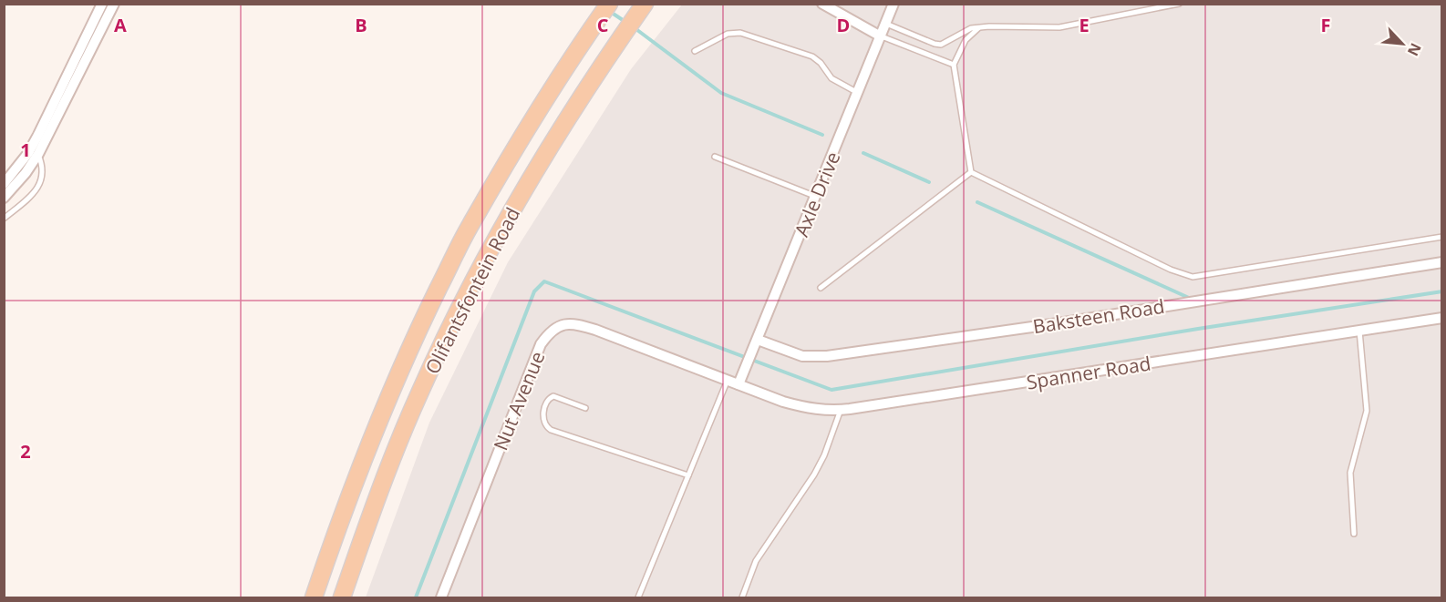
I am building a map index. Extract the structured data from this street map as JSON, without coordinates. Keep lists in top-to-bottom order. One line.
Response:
{"streets":{"main road":["Olifantsfontein Road"],"street":["Axle Drive","Baksteen Road","Spanner Road","Nut Avenue"]},"crossings":[["Axle Drive","Baksteen Road"],["Axle Drive","Spanner Road"],["Axle Drive","Nut Avenue"],["Spanner Road","Nut Avenue"]],"north":"bottom right","grid":{"columns":["A","B","C","D","E","F"],"rows":["1","2"]}}
